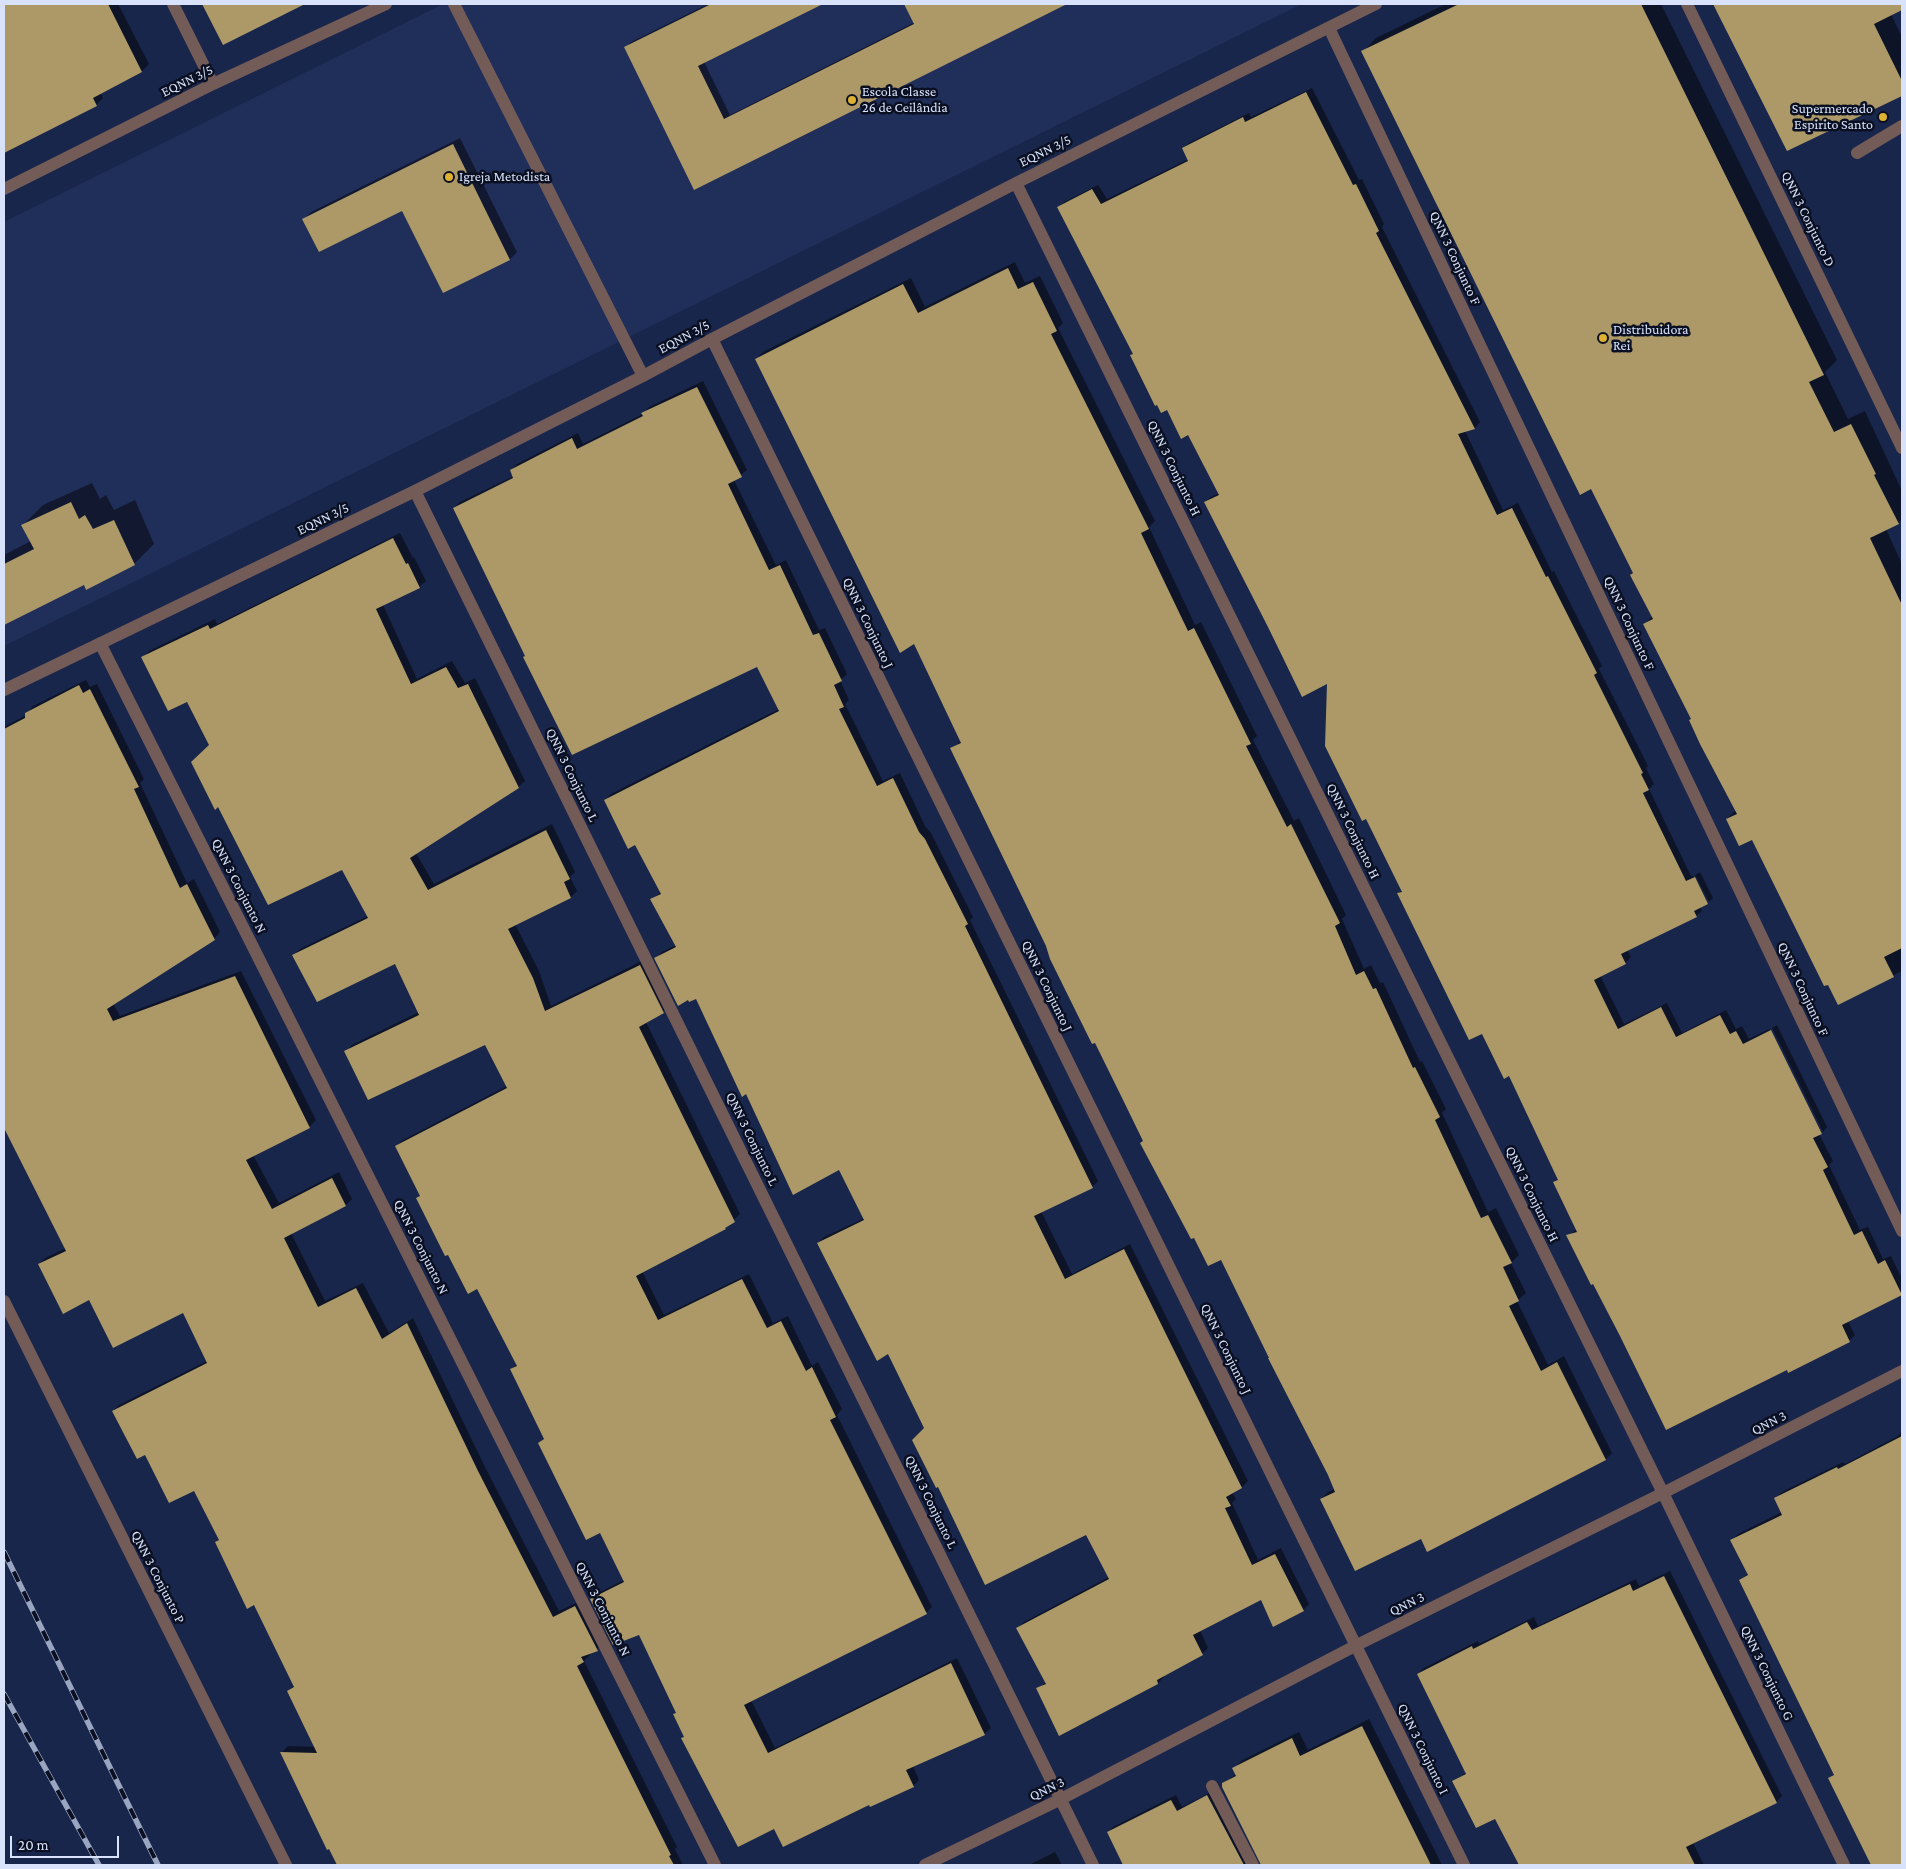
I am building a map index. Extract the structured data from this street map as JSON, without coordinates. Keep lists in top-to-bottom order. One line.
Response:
{"streets":{"street":["EQNN 3/5","QNN 3 Conjunto D","QNN 3 Conjunto F","QNN 3 Conjunto H","QNN 3 Conjunto J","QNN 3 Conjunto L","QNN 3 Conjunto N","QNN 3","QNN 3 Conjunto P","QNN 3 Conjunto G","QNN 3 Conjunto I"]},"crossings":[["EQNN 3/5","QNN 3 Conjunto F"],["EQNN 3/5","QNN 3 Conjunto H"],["EQNN 3/5","QNN 3 Conjunto J"],["EQNN 3/5","QNN 3 Conjunto L"],["EQNN 3/5","QNN 3 Conjunto N"],["QNN 3 Conjunto H","QNN 3"],["QNN 3 Conjunto H","QNN 3 Conjunto G"],["QNN 3 Conjunto J","QNN 3"],["QNN 3 Conjunto J","QNN 3 Conjunto I"],["QNN 3 Conjunto L","QNN 3"],["QNN 3","QNN 3 Conjunto G"],["QNN 3","QNN 3 Conjunto I"]],"places":["Escola Classe 26 de Ceilândia","Supermercado Espirito Santo","Igreja Metodista","Distribuidora Rei"],"scale_bar":"20 m"}
